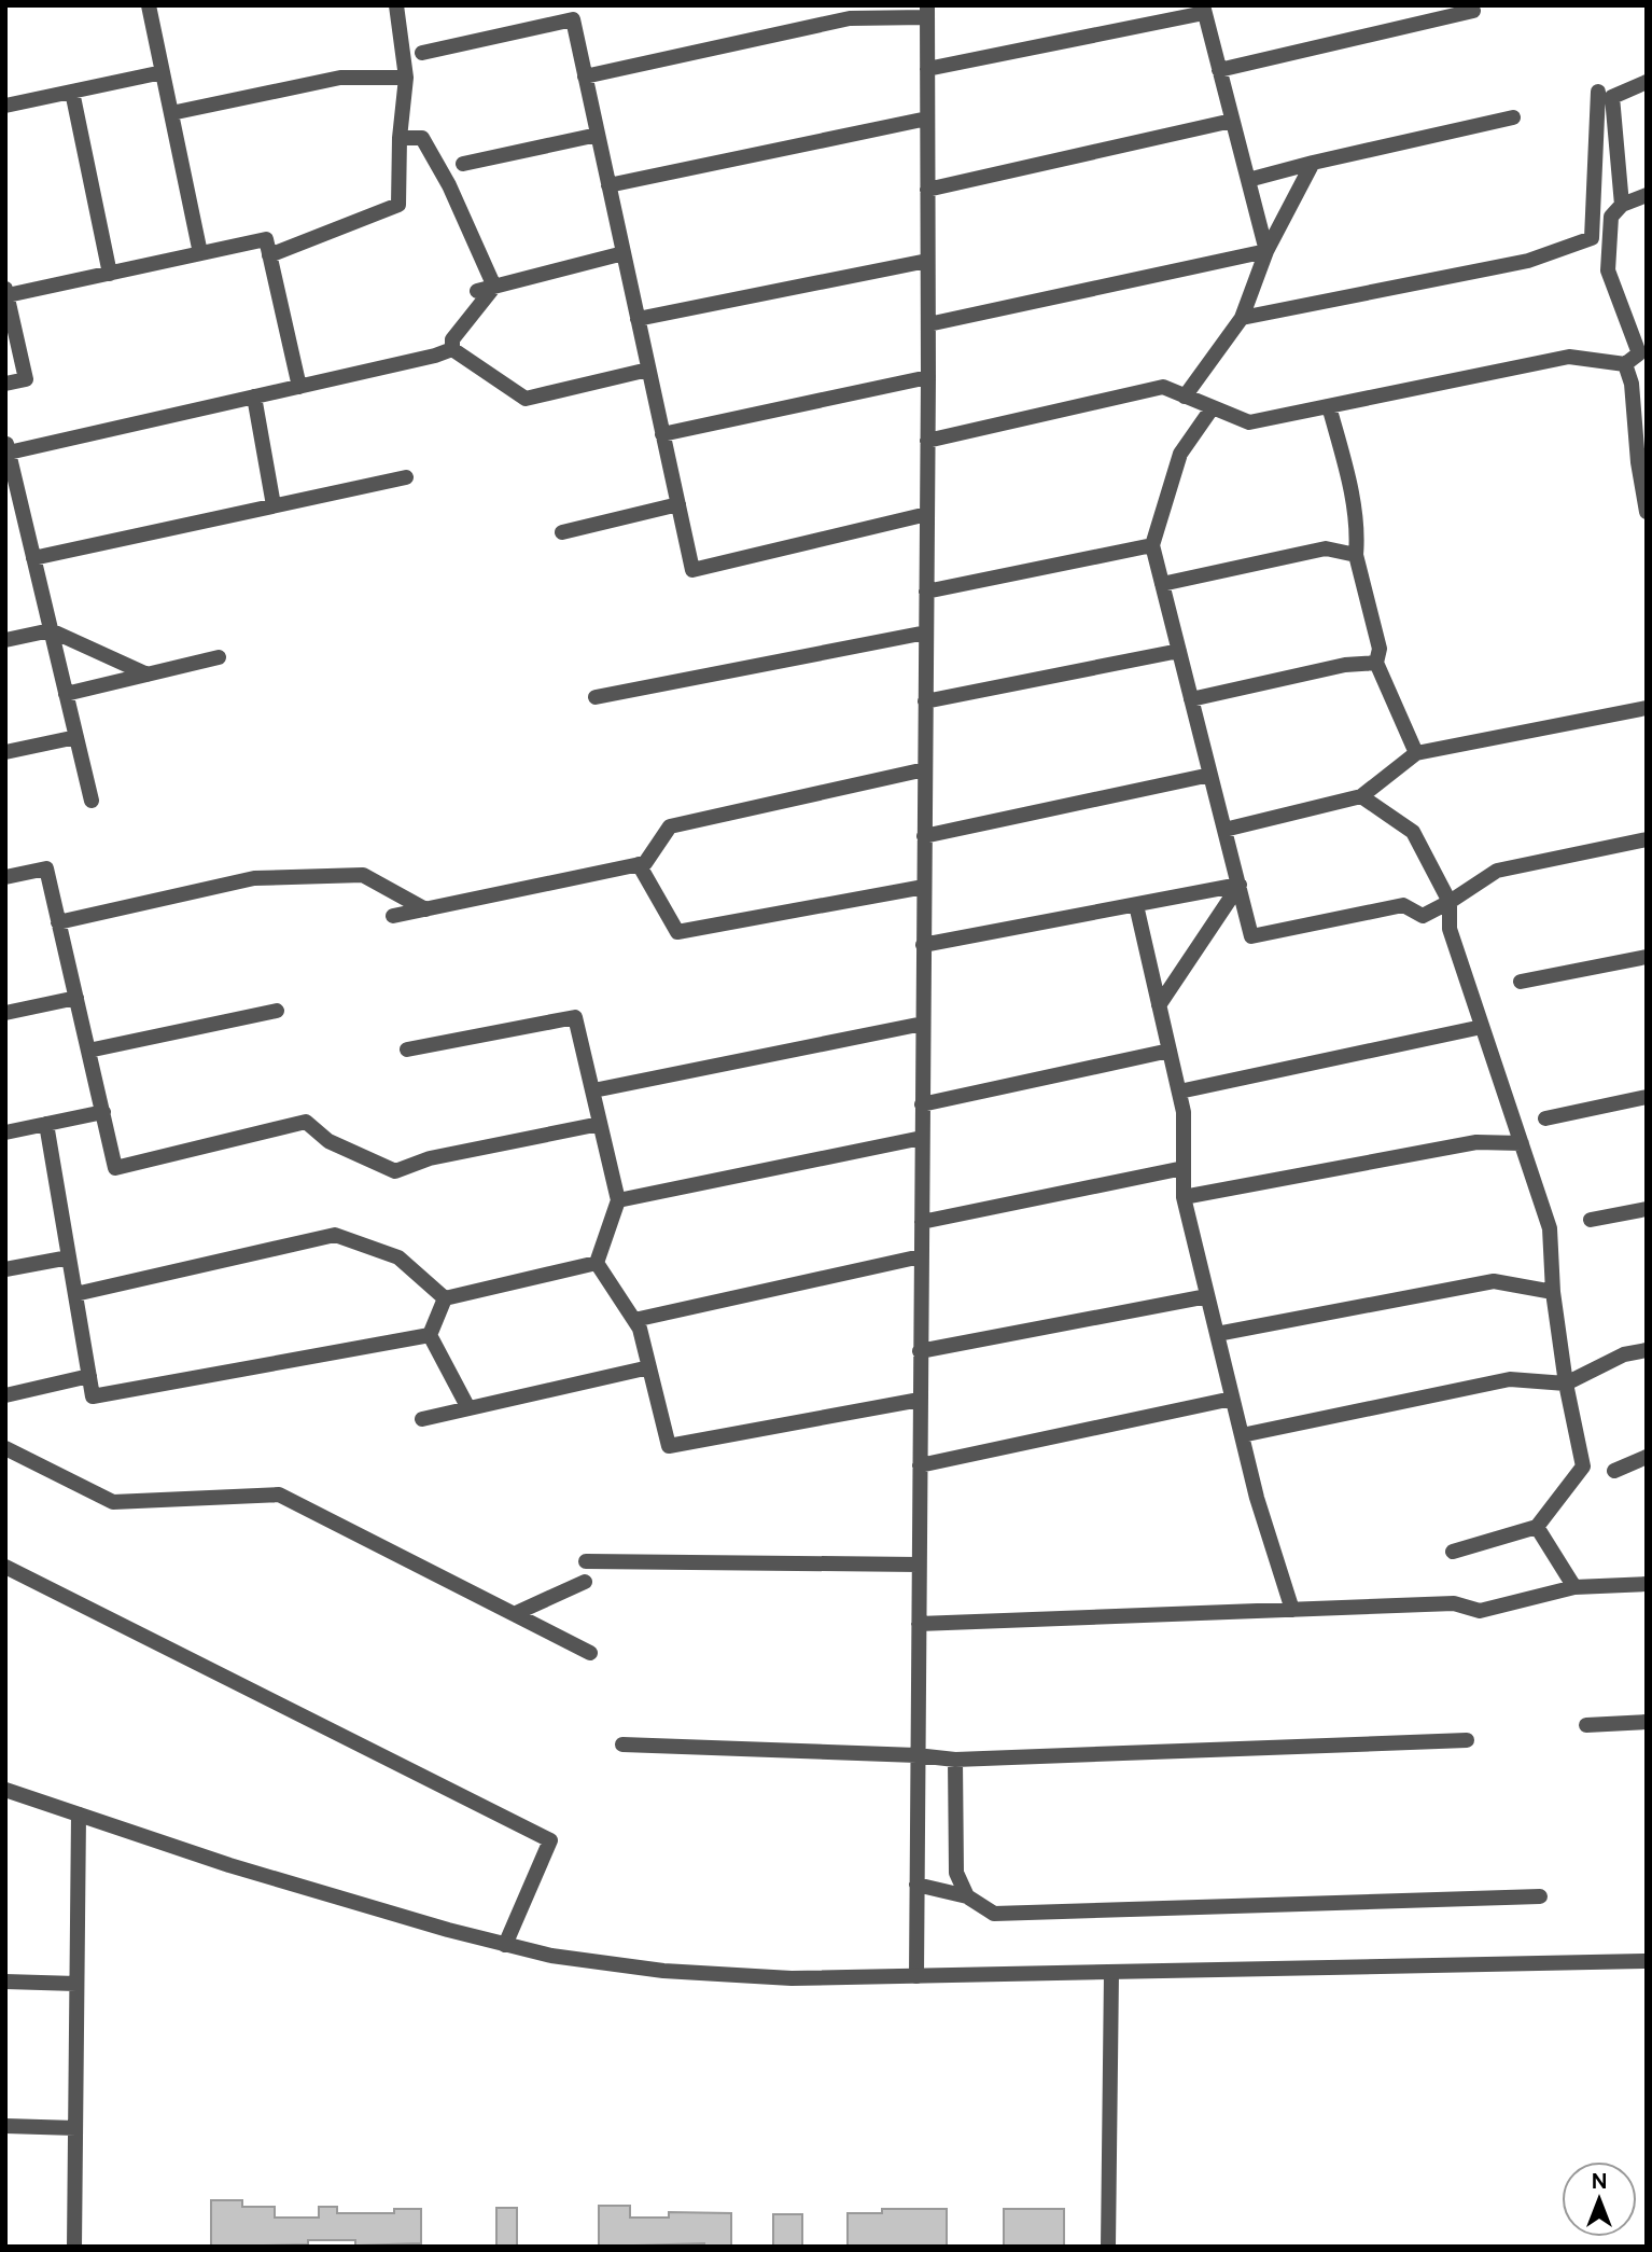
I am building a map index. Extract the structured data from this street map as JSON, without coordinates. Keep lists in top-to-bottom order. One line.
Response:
{"north":"top"}
